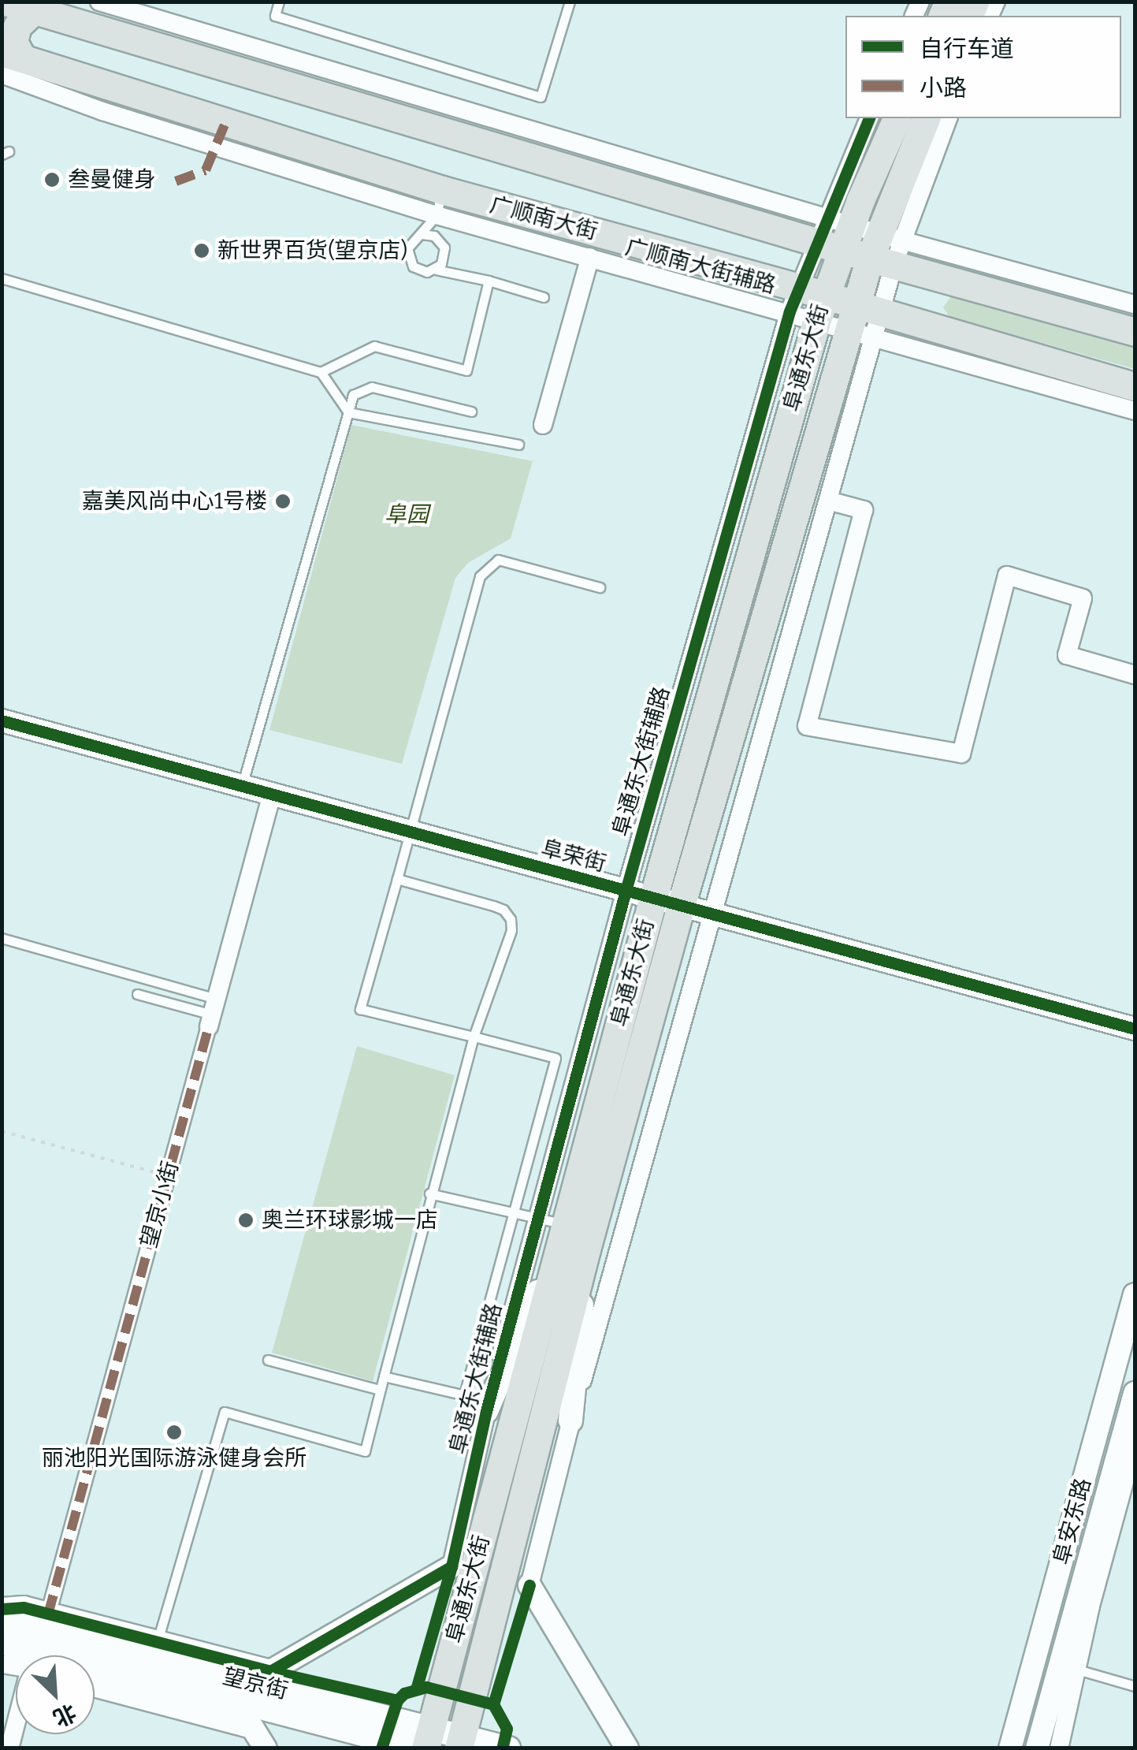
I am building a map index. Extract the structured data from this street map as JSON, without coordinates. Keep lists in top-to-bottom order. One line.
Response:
{"streets":{"main road":["广顺南大街","阜通东大街","望京街"],"street":["广顺南大街辅路","阜通东大街辅路","阜荣街","望京小街","阜安东路"]},"crossings":[["广顺南大街","广顺南大街辅路"],["广顺南大街","阜通东大街"],["广顺南大街","阜通东大街辅路"],["广顺南大街辅路","阜通东大街"],["广顺南大街辅路","阜通东大街辅路"],["阜通东大街","阜通东大街辅路"],["阜通东大街","阜荣街"],["阜通东大街","望京街"],["阜通东大街辅路","阜荣街"],["阜荣街","望京小街"]],"parks":["阜园"],"places":["叁曼健身","新世界百货(望京店)","嘉美风尚中心1号楼","奥兰环球影城一店","丽池阳光国际游泳健身会所"],"legend":["自行车道","小路"],"north":"bottom right"}
